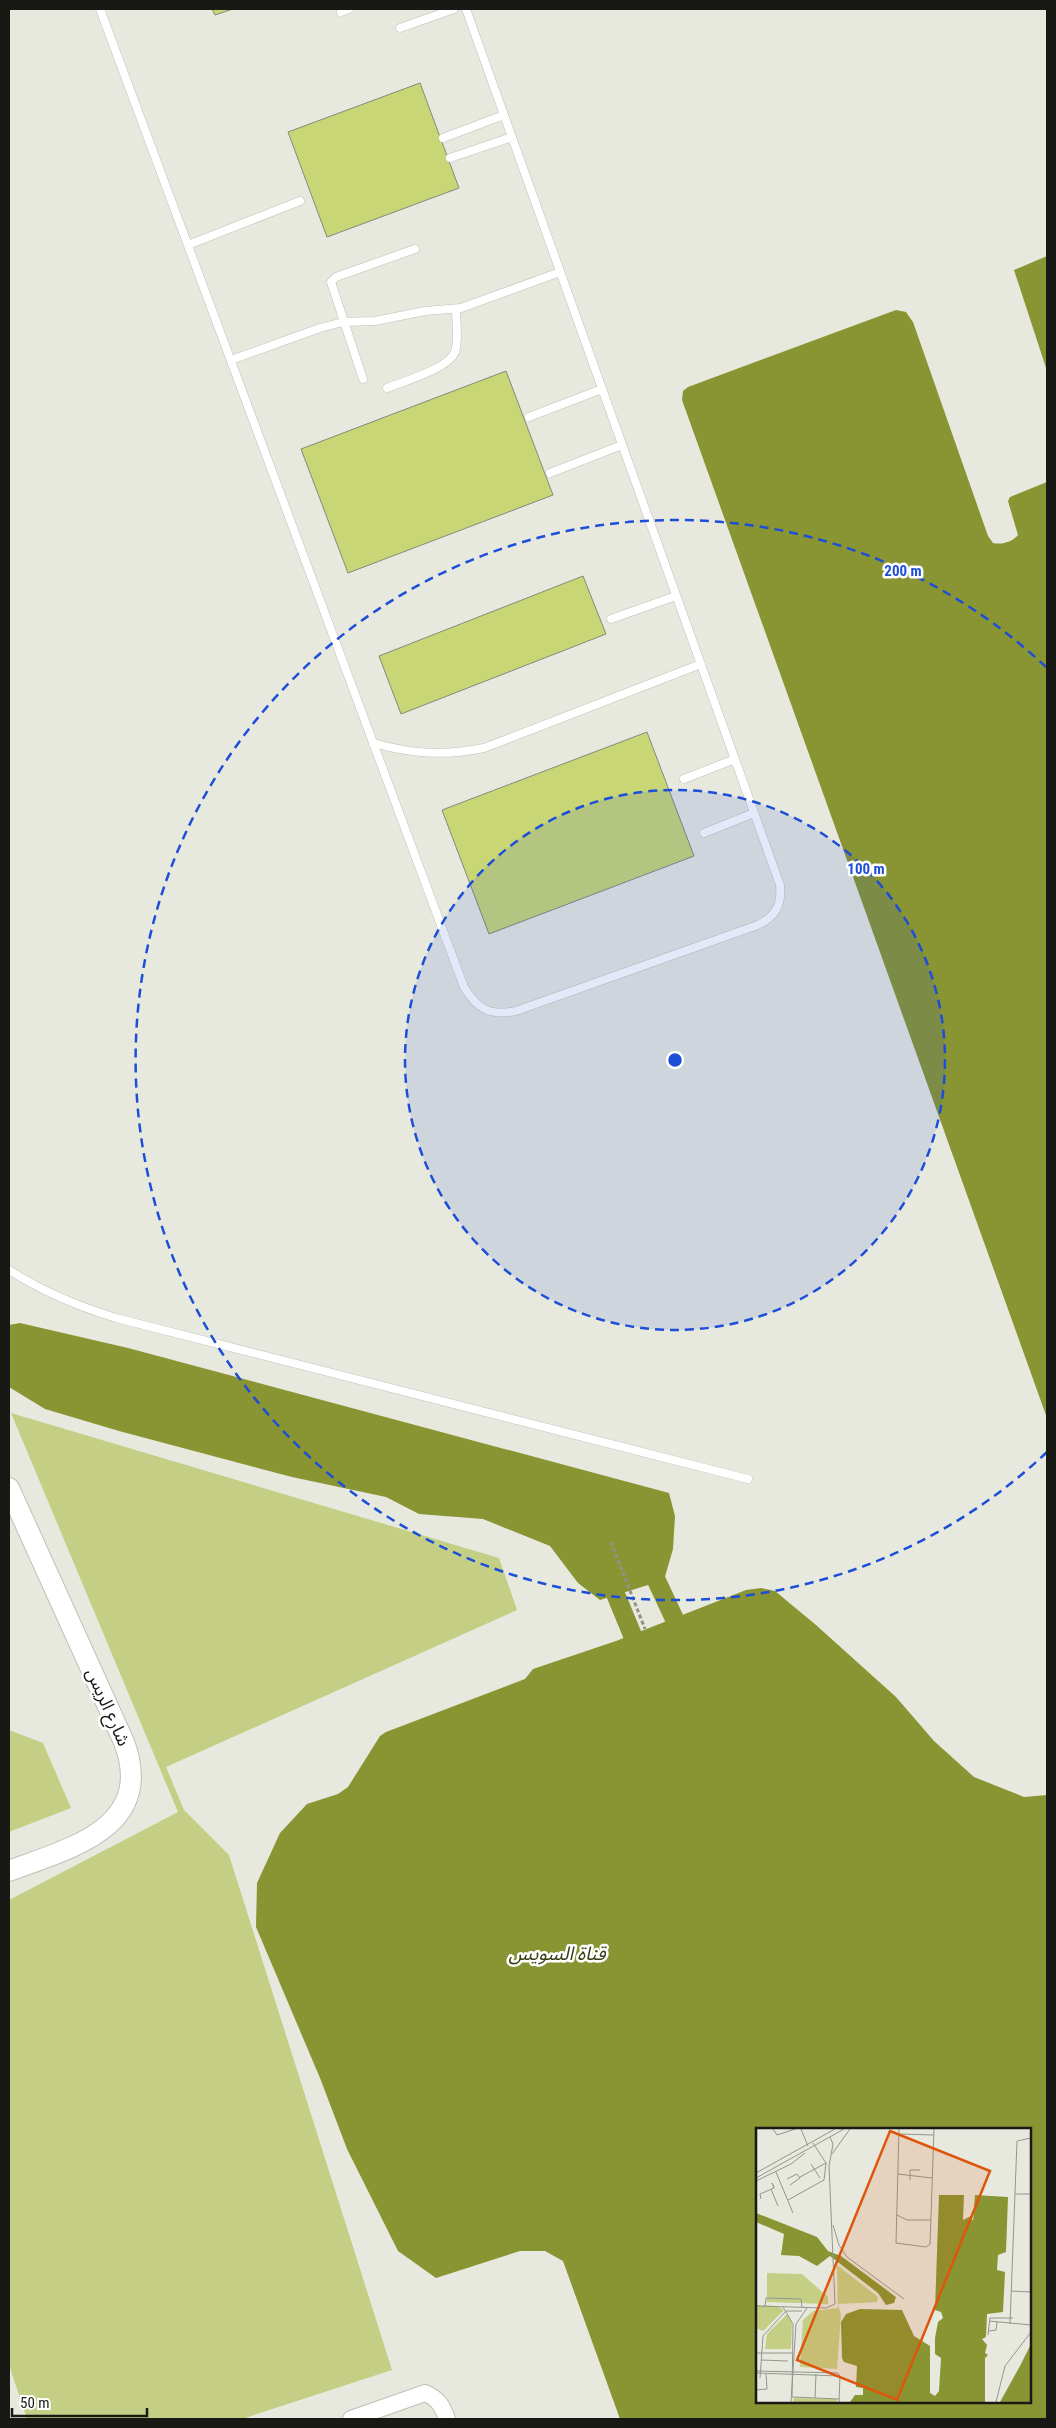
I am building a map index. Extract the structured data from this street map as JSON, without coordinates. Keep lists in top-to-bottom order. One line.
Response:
{"streets":{"street":["شارع الريس"]},"water":["قناة السويس"],"scale_bar":"50 m","rings":["200 m","100 m"]}
